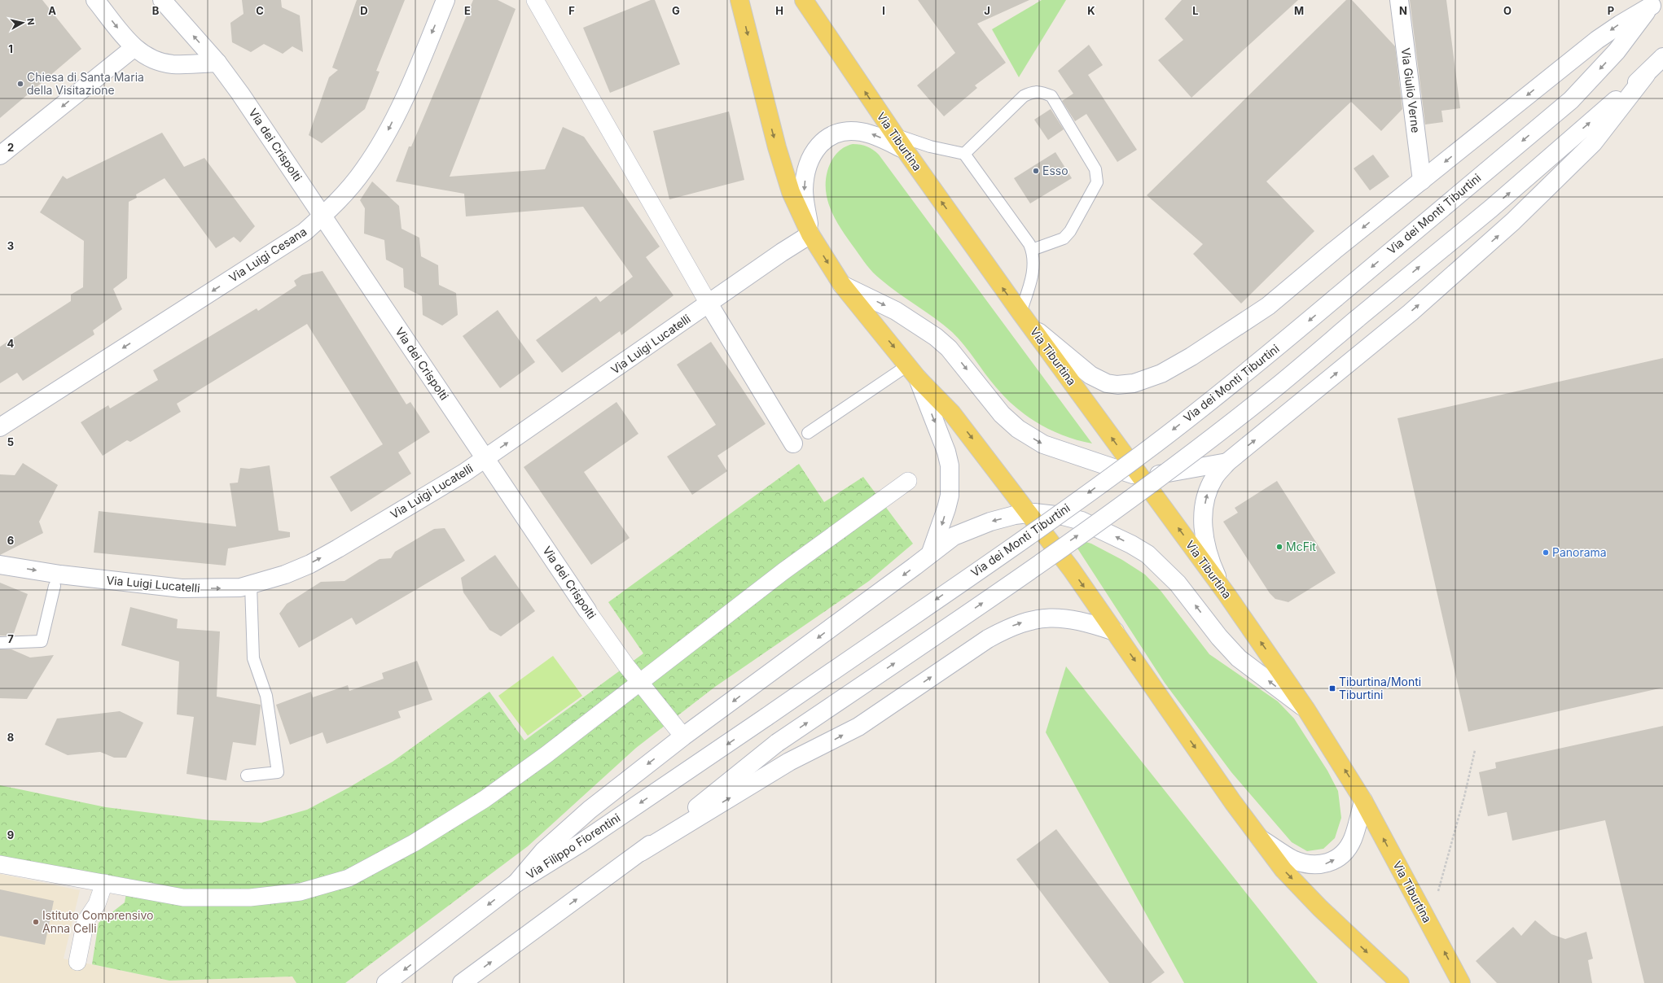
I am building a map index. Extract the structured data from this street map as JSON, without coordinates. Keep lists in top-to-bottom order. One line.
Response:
{"streets":{"main road":["Via Giulio Verne","Via Tiburtina","Via dei Crispolti","Via dei Monti Tiburtini","Via Luigi Cesana","Via Luigi Lucatelli","Via Filippo Fiorentini"]},"crossings":[["Via Tiburtina","Via dei Crispolti"],["Via Tiburtina","Via Filippo Fiorentini"],["Via dei Crispolti","Via Luigi Cesana"],["Via dei Crispolti","Via Luigi Lucatelli"],["Via dei Monti Tiburtini","Via Filippo Fiorentini"]],"one_way":["Via Luigi Cesana","Via Luigi Lucatelli"],"places":{"other":["Chiesa di Santa Maria della Visitazione","Esso","McFit","Panorama","Istituto Comprensivo Anna Celli"],"transit":["Tiburtina/Monti Tiburtini"]},"north":"right","grid":{"columns":["A","B","C","D","E","F","G","H","I","J","K","L","M","N","O","P"],"rows":["1","2","3","4","5","6","7","8","9"]}}
